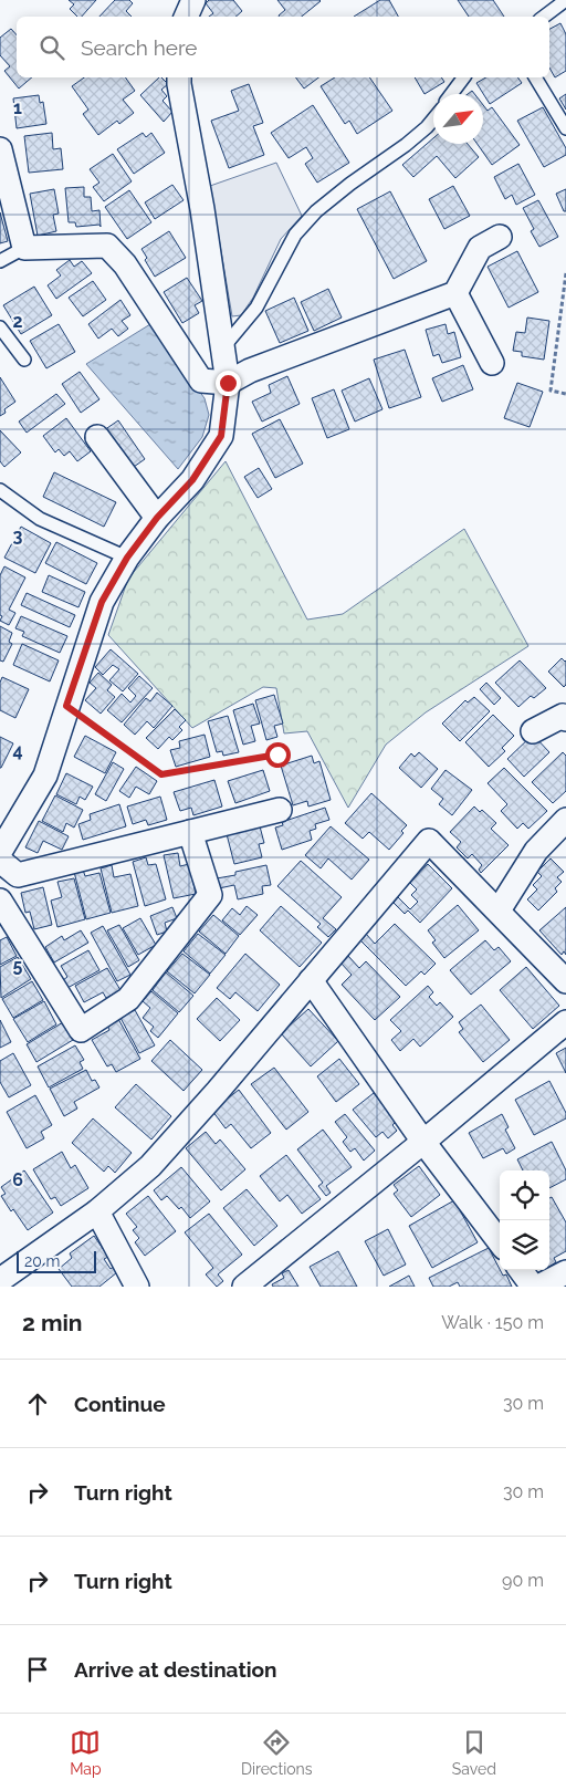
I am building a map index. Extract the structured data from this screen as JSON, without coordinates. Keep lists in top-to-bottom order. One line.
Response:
{"scale_bar":"20 m","north":"top right","page":{"search":"Search here","scale":"20 m","heading":["2 min","Walk · 150 m"],"list":[["Continue","30 m"],["Turn right","30 m"],["Turn right","90 m"],"Arrive at destination"],"nav":["Map","Directions","Saved"]},"grid":{"rows":["1","2","3","4","5","6"]}}
